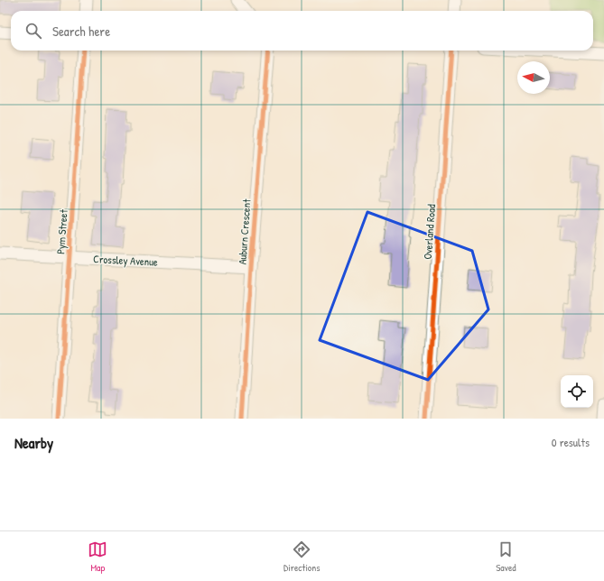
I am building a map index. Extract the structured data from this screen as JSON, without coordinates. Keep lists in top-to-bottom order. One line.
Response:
{"streets":{"street":["Pym Street","Auburn Crescent","Overland Road","Crossley Avenue"]},"crossings":[["Pym Street","Crossley Avenue"],["Auburn Crescent","Crossley Avenue"]],"north":"left","page":{"search":"Search here","heading":["Nearby","0 results"],"nav":["Map","Directions","Saved"]}}
